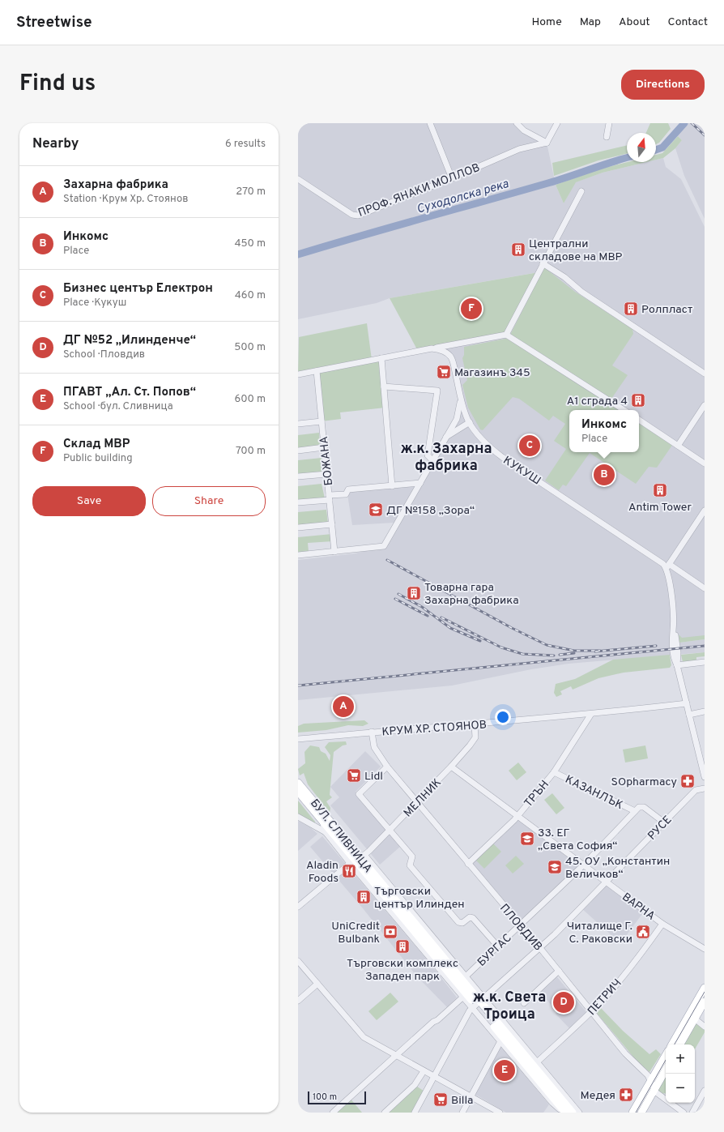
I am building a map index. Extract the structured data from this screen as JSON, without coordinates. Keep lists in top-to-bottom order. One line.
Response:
{"streets":{"main road":["БУЛ. СЛИВНИЦА"],"street":["ПРОФ. ЯНАКИ МОЛЛОВ","БОЖАНА","КУКУШ","КРУМ ХР. СТОЯНОВ","КАЗАНЛЪК","ТРЪН","МЕЛНИК","РУСЕ","ВАРНА","ПЛОВДИВ","БУРГАС","ПЕТРИЧ"]},"crossings":[["БОЖАНА","КУКУШ"],["КРУМ ХР. СТОЯНОВ","ТРЪН"],["КРУМ ХР. СТОЯНОВ","МЕЛНИК"],["КРУМ ХР. СТОЯНОВ","ПЛОВДИВ"],["КАЗАНЛЪК","ТРЪН"],["КАЗАНЛЪК","БУРГАС"],["ТРЪН","ВАРНА"],["ТРЪН","ПЛОВДИВ"],["МЕЛНИК","БУЛ. СЛИВНИЦА"],["МЕЛНИК","ВАРНА"],["МЕЛНИК","ПЛОВДИВ"],["РУСЕ","БУЛ. СЛИВНИЦА"],["РУСЕ","ВАРНА"],["РУСЕ","ПЛОВДИВ"],["БУЛ. СЛИВНИЦА","БУРГАС"],["БУЛ. СЛИВНИЦА","ПЕТРИЧ"],["ВАРНА","БУРГАС"],["ВАРНА","ПЕТРИЧ"],["ПЛОВДИВ","БУРГАС"],["ПЛОВДИВ","ПЕТРИЧ"]],"districts":["ж.к. Захарна фабрика","ж.к. Света Троица"],"water":["Суходолска река"],"places":{"building":["Централни складове на МВР","Ролпласт","А1 сграда 4","Antim Tower","Товарна гара Захарна фабрика","Търговски център Илинден","Търговски комплекс Западен парк"],"supermarket":["Магазинъ 345","Lidl","Billa"],"school or university":["ДГ №158 „Зора“","33. ЕГ „Света София“","45. ОУ „Константин Величков“"],"pharmacy":["SOpharmacy","Медея"],"restaurant":["Aladin Foods"],"bank":["UniCredit Bulbank"],"public building":["Читалище Г. С. Раковски"]},"scale_bar":"100 m","north":"top","page":{"header":"Streetwise","nav":["Home","Map","About","Contact"],"title":"Find us","buttons":["Directions",["Save","Share"]],"heading":["Nearby","6 results"],"list":[{"mark":"A","name":"Захарна фабрика","note":"Station · Крум Хр. Стоянов","value":"270 m"},{"mark":"B","name":"Инкомс","note":"Place","value":"450 m"},{"mark":"C","name":"Бизнес център Електрон","note":"Place · Кукуш","value":"460 m"},{"mark":"D","name":"ДГ №52 „Илинденче“","note":"School · Пловдив","value":"500 m"},{"mark":"E","name":"ПГАВТ „Ал. Ст. Попов“","note":"School · бул. Сливница","value":"600 m"},{"mark":"F","name":"Склад МВР","note":"Public building","value":"700 m"}],"pins":["F","C","B","A","D","E"],"popup":["Инкомс","Place"],"map_buttons":["+","−"],"scale":"100 m"}}
